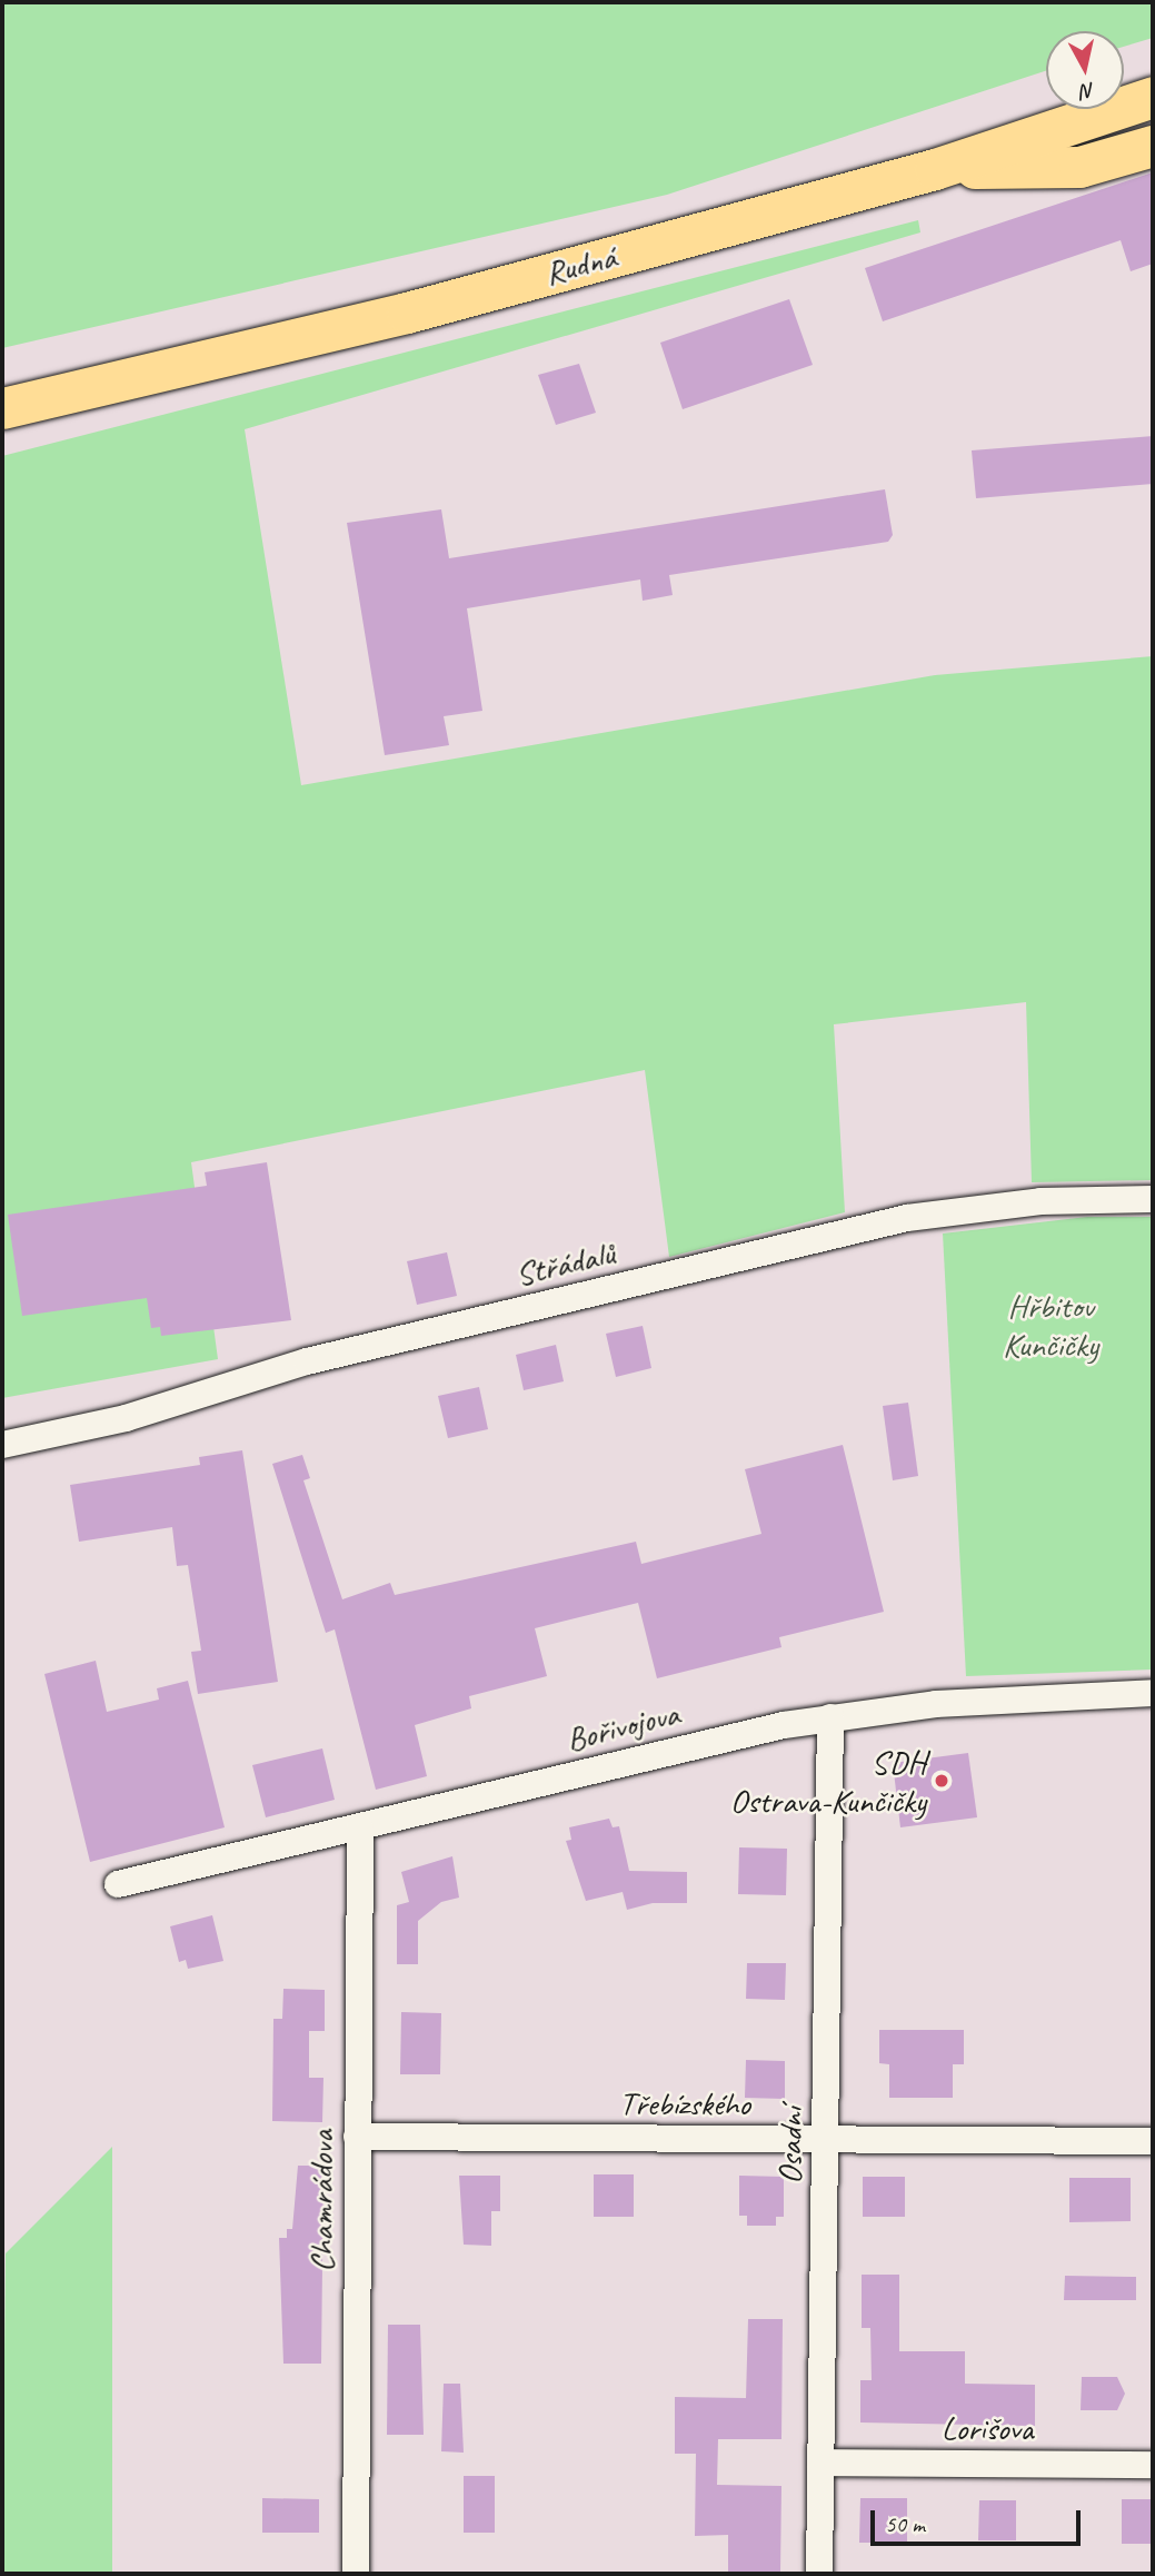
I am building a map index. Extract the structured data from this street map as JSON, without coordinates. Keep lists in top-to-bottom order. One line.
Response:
{"streets":{"main road":["Rudná"],"street":["Střádalů","Bořivojova","Třebízského","Osadní","Chamrádova","Lorišova"]},"crossings":[["Bořivojova","Osadní"],["Bořivojova","Chamrádova"],["Třebízského","Osadní"],["Třebízského","Chamrádova"],["Osadní","Lorišova"]],"parks":["Hřbitov Kunčičky"],"places":["SDH Ostrava-Kunčičky"],"scale_bar":"50 m","north":"bottom"}
